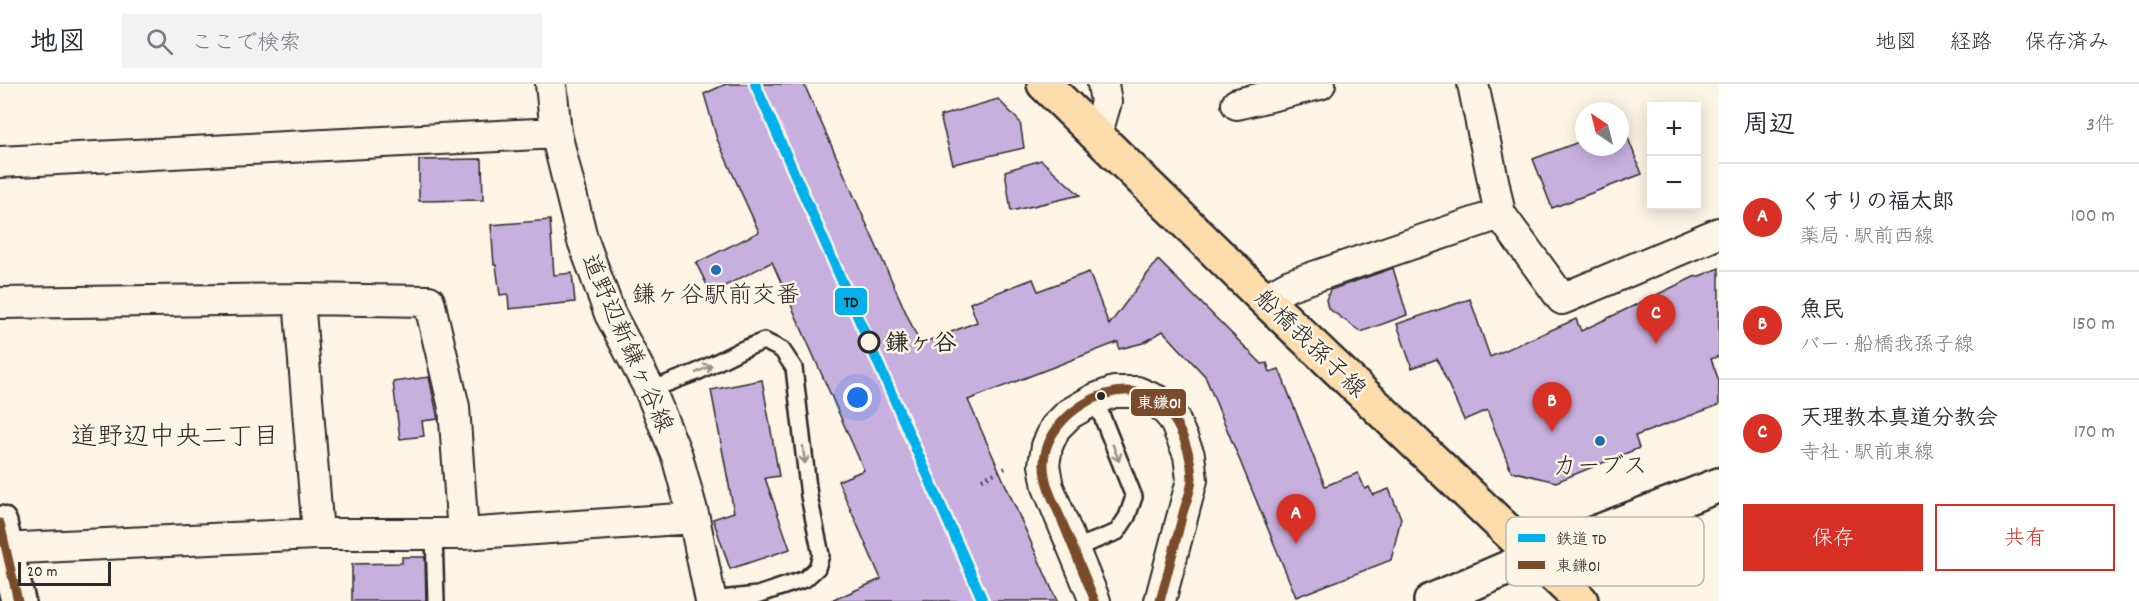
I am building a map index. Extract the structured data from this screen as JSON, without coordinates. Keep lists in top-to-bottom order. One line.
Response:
{"streets":{"main road":["船橋我孫子線"],"street":["道野辺新鎌ヶ谷線"]},"districts":["道野辺中央二丁目"],"places":["鎌ヶ谷駅前交番","鎌ヶ谷","カーブス"],"lines":["rail line TD","transit line 東鎌01"],"legend":["鉄道 TD","東鎌01"],"scale_bar":"20 m","north":"top left","page":{"header":"地図","search":"ここで検索","nav":["地図","経路","保存済み"],"heading":["周辺","3件"],"map_buttons":["+","−"],"list":[{"mark":"A","name":"くすりの福太郎","note":"薬局 · 駅前西線","value":"100 m"},{"mark":"B","name":"魚民","note":"バー · 船橋我孫子線","value":"150 m"},{"mark":"C","name":"天理教本真道分教会","note":"寺社 · 駅前東線","value":"170 m"}],"pins":["C","B","A"],"buttons":["保存","共有"],"scale":"20 m"}}
